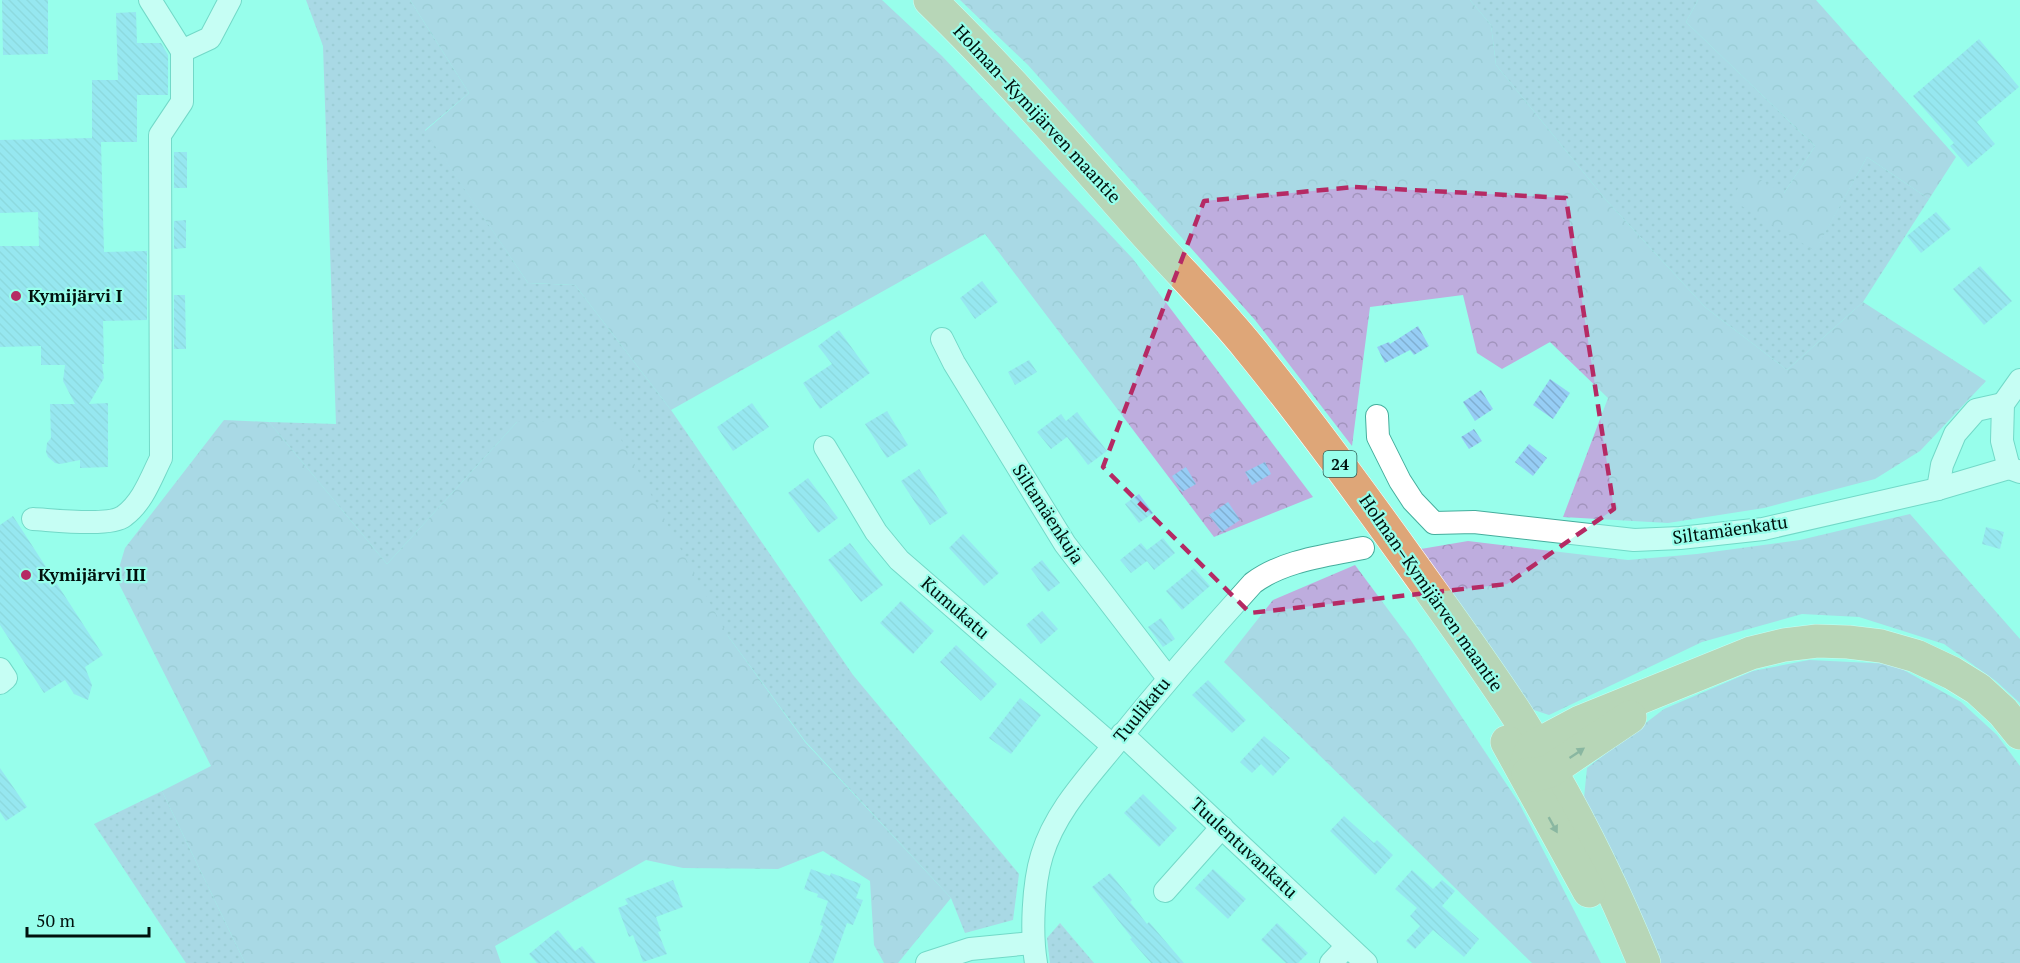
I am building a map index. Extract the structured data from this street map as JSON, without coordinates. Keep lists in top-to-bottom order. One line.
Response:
{"streets":{"highway":["Holman–Kymijärven maantie","24"],"street":["Siltamäenkuja","Siltamäenkatu","Kumukatu","Tuulikatu","Tuulentuvankatu"]},"crossings":[["Siltamäenkuja","Tuulikatu"],["Kumukatu","Tuulikatu"],["Kumukatu","Tuulentuvankatu"],["Tuulikatu","Tuulentuvankatu"]],"places":["Kymijärvi I","Kymijärvi III"],"scale_bar":"50 m"}
